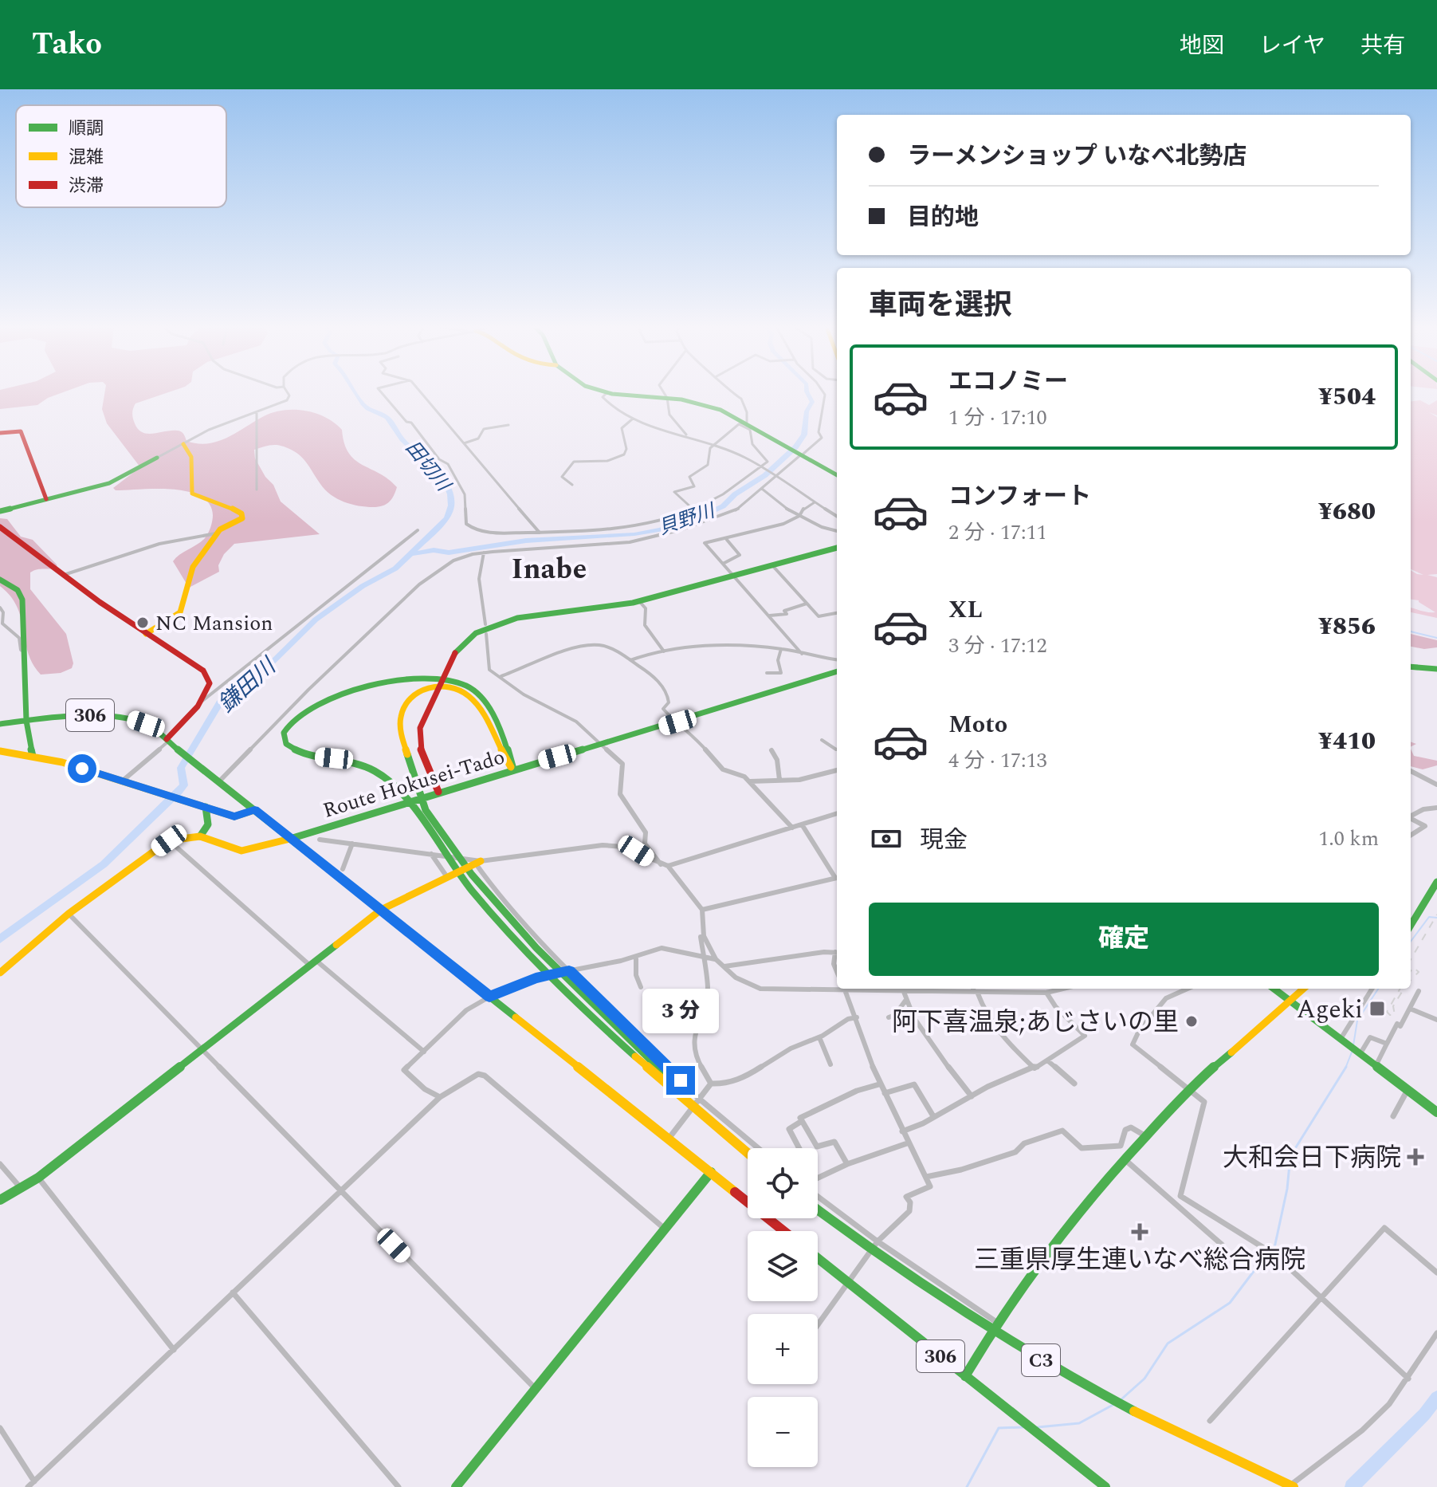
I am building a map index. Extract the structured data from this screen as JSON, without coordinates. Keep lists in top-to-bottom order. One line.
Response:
{"streets":{"main road":["306","Route Hokusei-Tado","C3"]},"crossings":[["306","Route Hokusei-Tado"]],"districts":["Inabe"],"water":["田切川","貝野川","鎌田川"],"places":{"other":["NC Mansion","阿下喜温泉;あじさいの里"],"transit":["Ageki"],"health":["大和会日下病院","三重県厚生連いなべ総合病院"]},"legend":["順調","混雑","渋滞"],"page":{"header":"Tako","nav":["地図","レイヤ","共有"],"banner":["ラーメンショップ いなべ北勢店","目的地"],"heading":"車両を選択","list":[{"name":"エコノミー","note":"1 分 · 17:10","value":"¥504"},{"name":"コンフォート","note":"2 分 · 17:11","value":"¥680"},{"name":"XL","note":"3 分 · 17:12","value":"¥856"},{"name":"Moto","note":"4 分 · 17:13","value":"¥410"}],"pay":["現金","1.0 km"],"buttons":"確定","bubble":"3 分","map_buttons":["+","−"]}}
